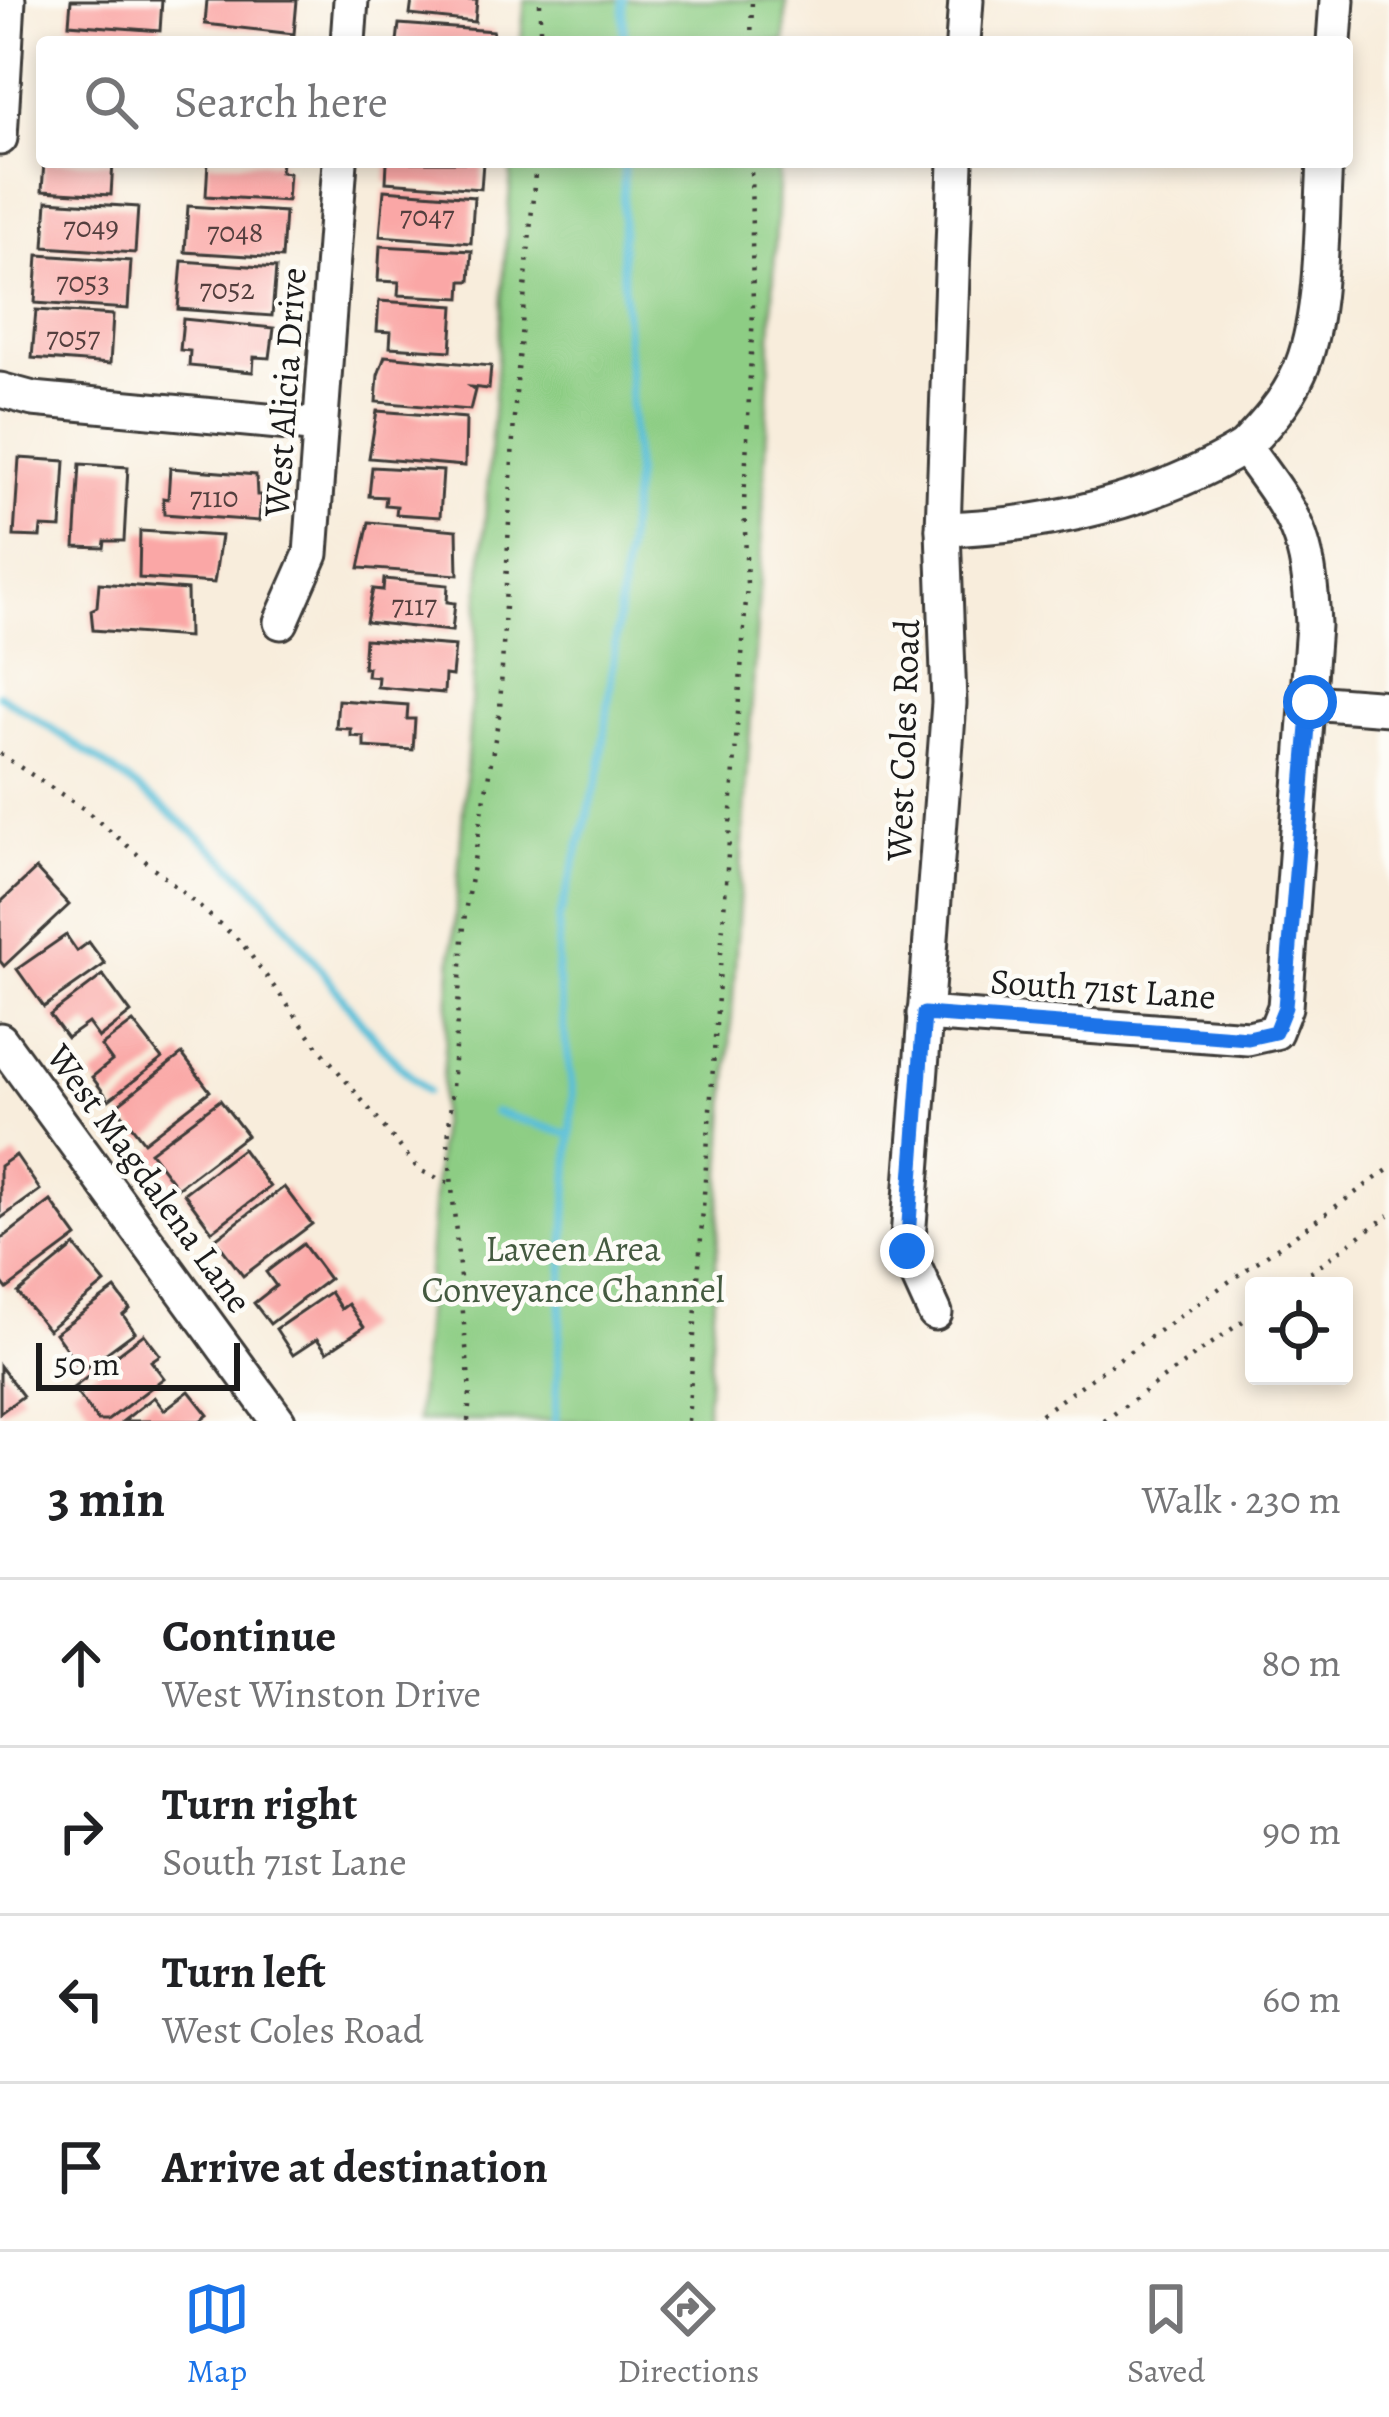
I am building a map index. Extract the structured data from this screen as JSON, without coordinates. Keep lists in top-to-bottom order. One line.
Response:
{"streets":{"street":["West Alicia Drive","West Coles Road","South 71st Lane","West Magdalena Lane"]},"crossings":[["West Coles Road","South 71st Lane"]],"parks":["Laveen Area Conveyance Channel"],"house_numbers":["7047","7049","7048","7053","7052","7057","7110","7117"],"scale_bar":"50 m","page":{"search":"Search here","scale":"50 m","heading":["3 min","Walk · 230 m"],"list":[["Continue","West Winston Drive","80 m"],["Turn right","South 71st Lane","90 m"],["Turn left","West Coles Road","60 m"],"Arrive at destination"],"nav":["Map","Directions","Saved"]}}
